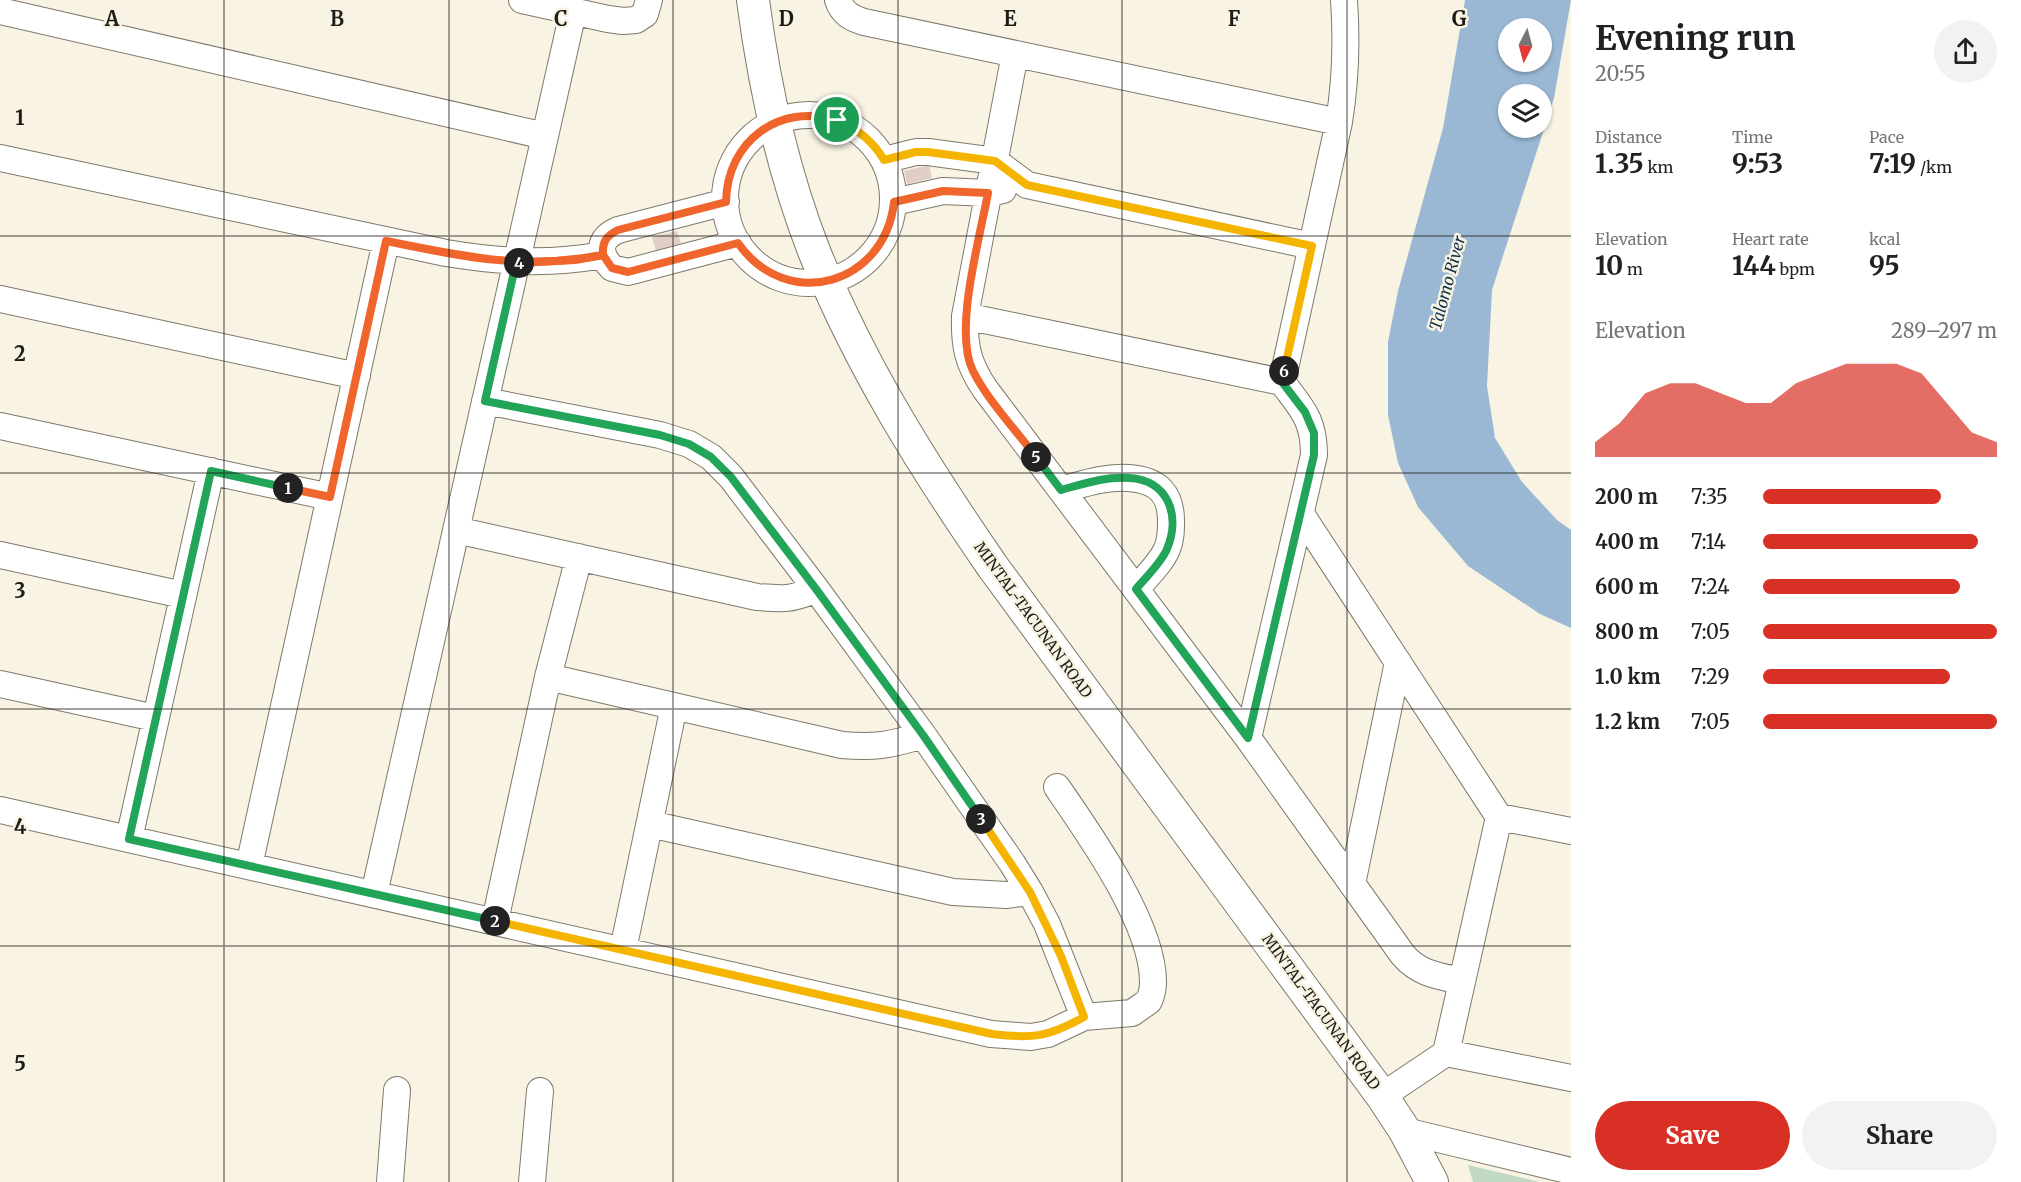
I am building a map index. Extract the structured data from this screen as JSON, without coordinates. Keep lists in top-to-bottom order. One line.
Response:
{"streets":{"street":["MINTAL-TACUNAN ROAD"]},"water":["Talomo River"],"north":"bottom","page":{"heading":["Evening run","20:55"],"stats":[["Distance","1.35 km"],["Time","9:53"],["Pace","7:19 /km"],["Elevation","10 m"],["Heart rate","144 bpm"],["kcal","95"]],"pins":["4","6","5","1","3","2"],"chart":["Elevation","289–297 m"],"list":[{"name":"200 m","note":"7:35"},{"name":"400 m","note":"7:14"},{"name":"600 m","note":"7:24"},{"name":"800 m","note":"7:05"},{"name":"1.0 km","note":"7:29"},{"name":"1.2 km","note":"7:05"}],"buttons":["Save","Share"]},"grid":{"columns":["A","B","C","D","E","F","G"],"rows":["1","2","3","4","5"]}}
